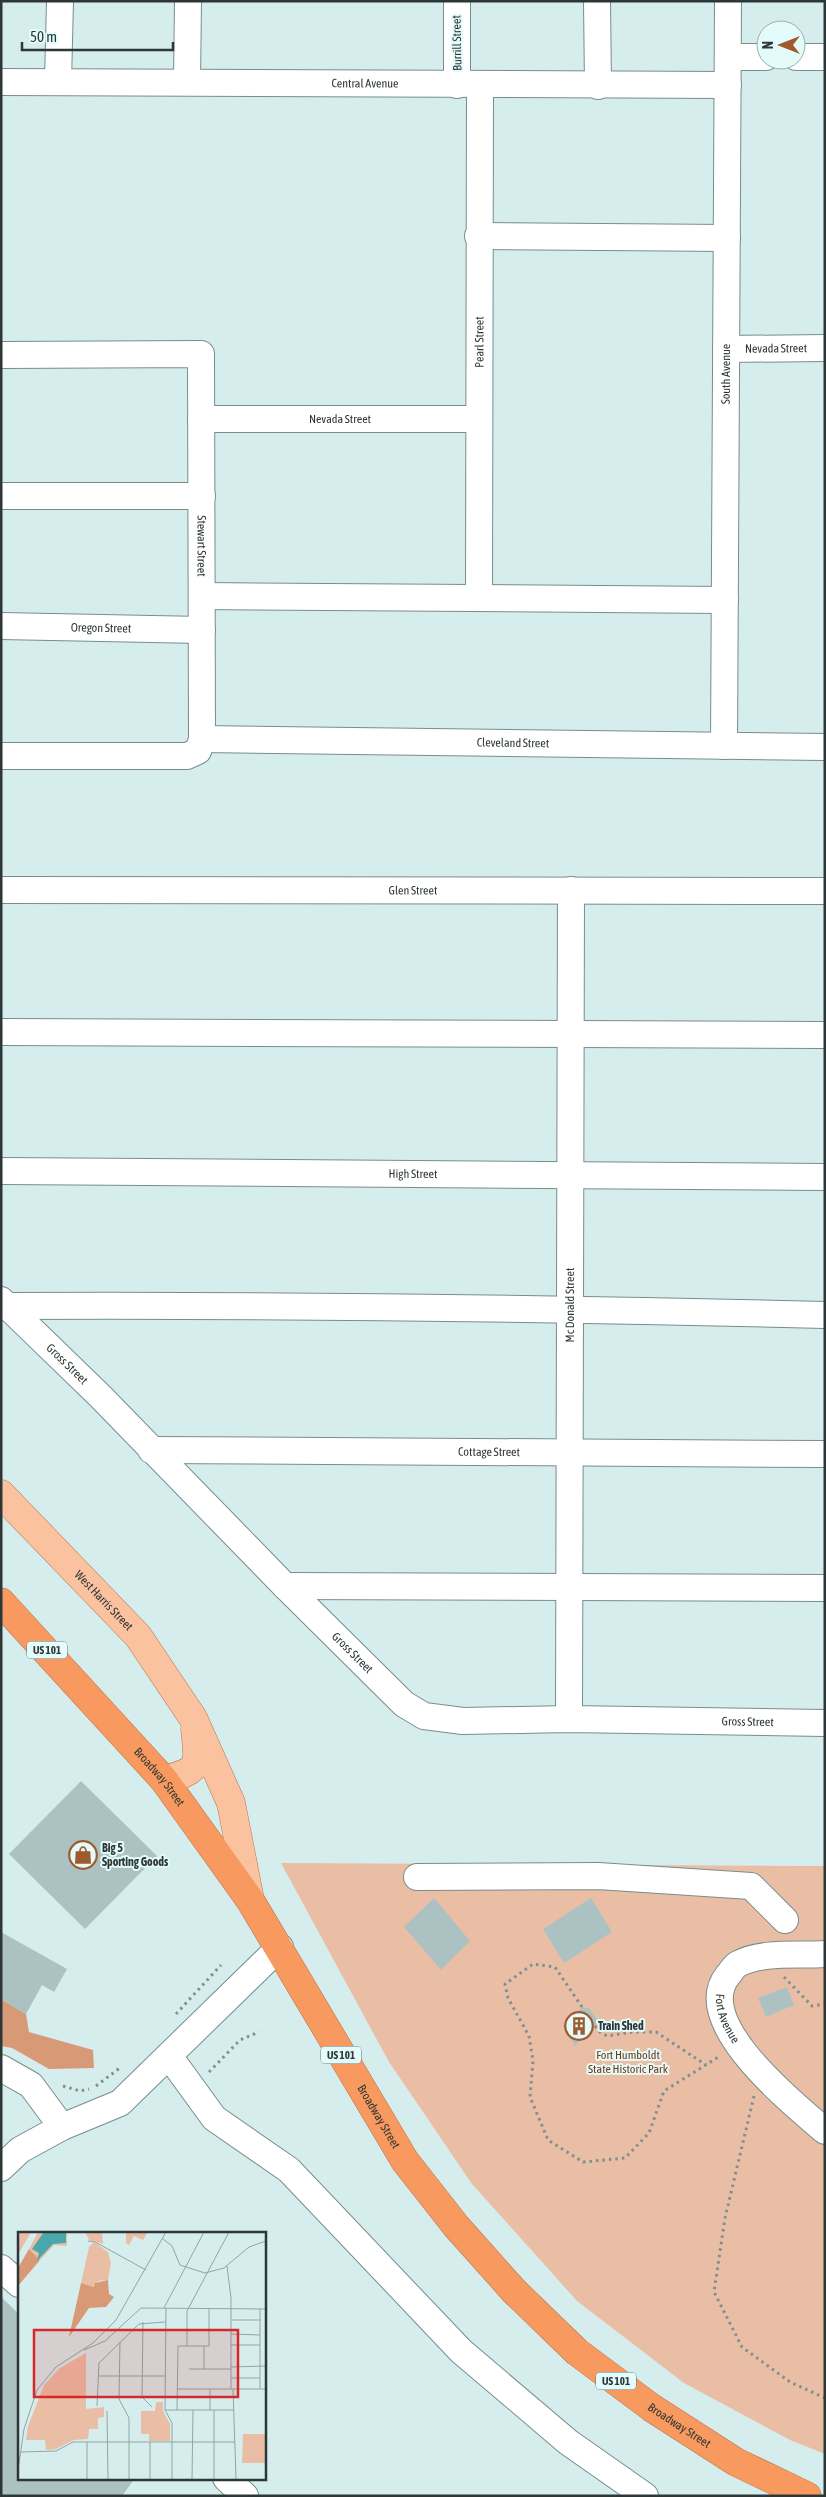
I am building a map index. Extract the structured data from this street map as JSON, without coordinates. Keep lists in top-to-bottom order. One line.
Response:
{"streets":{"highway":["US 101","Broadway Street"],"main road":["West Harris Street"],"street":["Burrill Street","Central Avenue","Pearl Street","Nevada Street","South Avenue","Stewart Street","Oregon Street","Cleveland Street","Glen Street","High Street","Mc Donald Street","Gross Street","Cottage Street","Fort Avenue"]},"crossings":[["Burrill Street","Central Avenue"],["Burrill Street","Pearl Street"],["Central Avenue","Pearl Street"],["Central Avenue","South Avenue"],["Pearl Street","Nevada Street"],["Nevada Street","South Avenue"],["Nevada Street","Stewart Street"],["South Avenue","Cleveland Street"],["Stewart Street","Oregon Street"],["Stewart Street","Cleveland Street"],["Glen Street","Mc Donald Street"],["High Street","Mc Donald Street"],["Mc Donald Street","Gross Street"],["Mc Donald Street","Cottage Street"],["Gross Street","Cottage Street"],["West Harris Street","Broadway Street"]],"parks":["Fort Humboldt State Historic Park"],"places":{"shop":["Big 5 Sporting Goods"],"building":["Train Shed"]},"scale_bar":"50 m","north":"left"}
